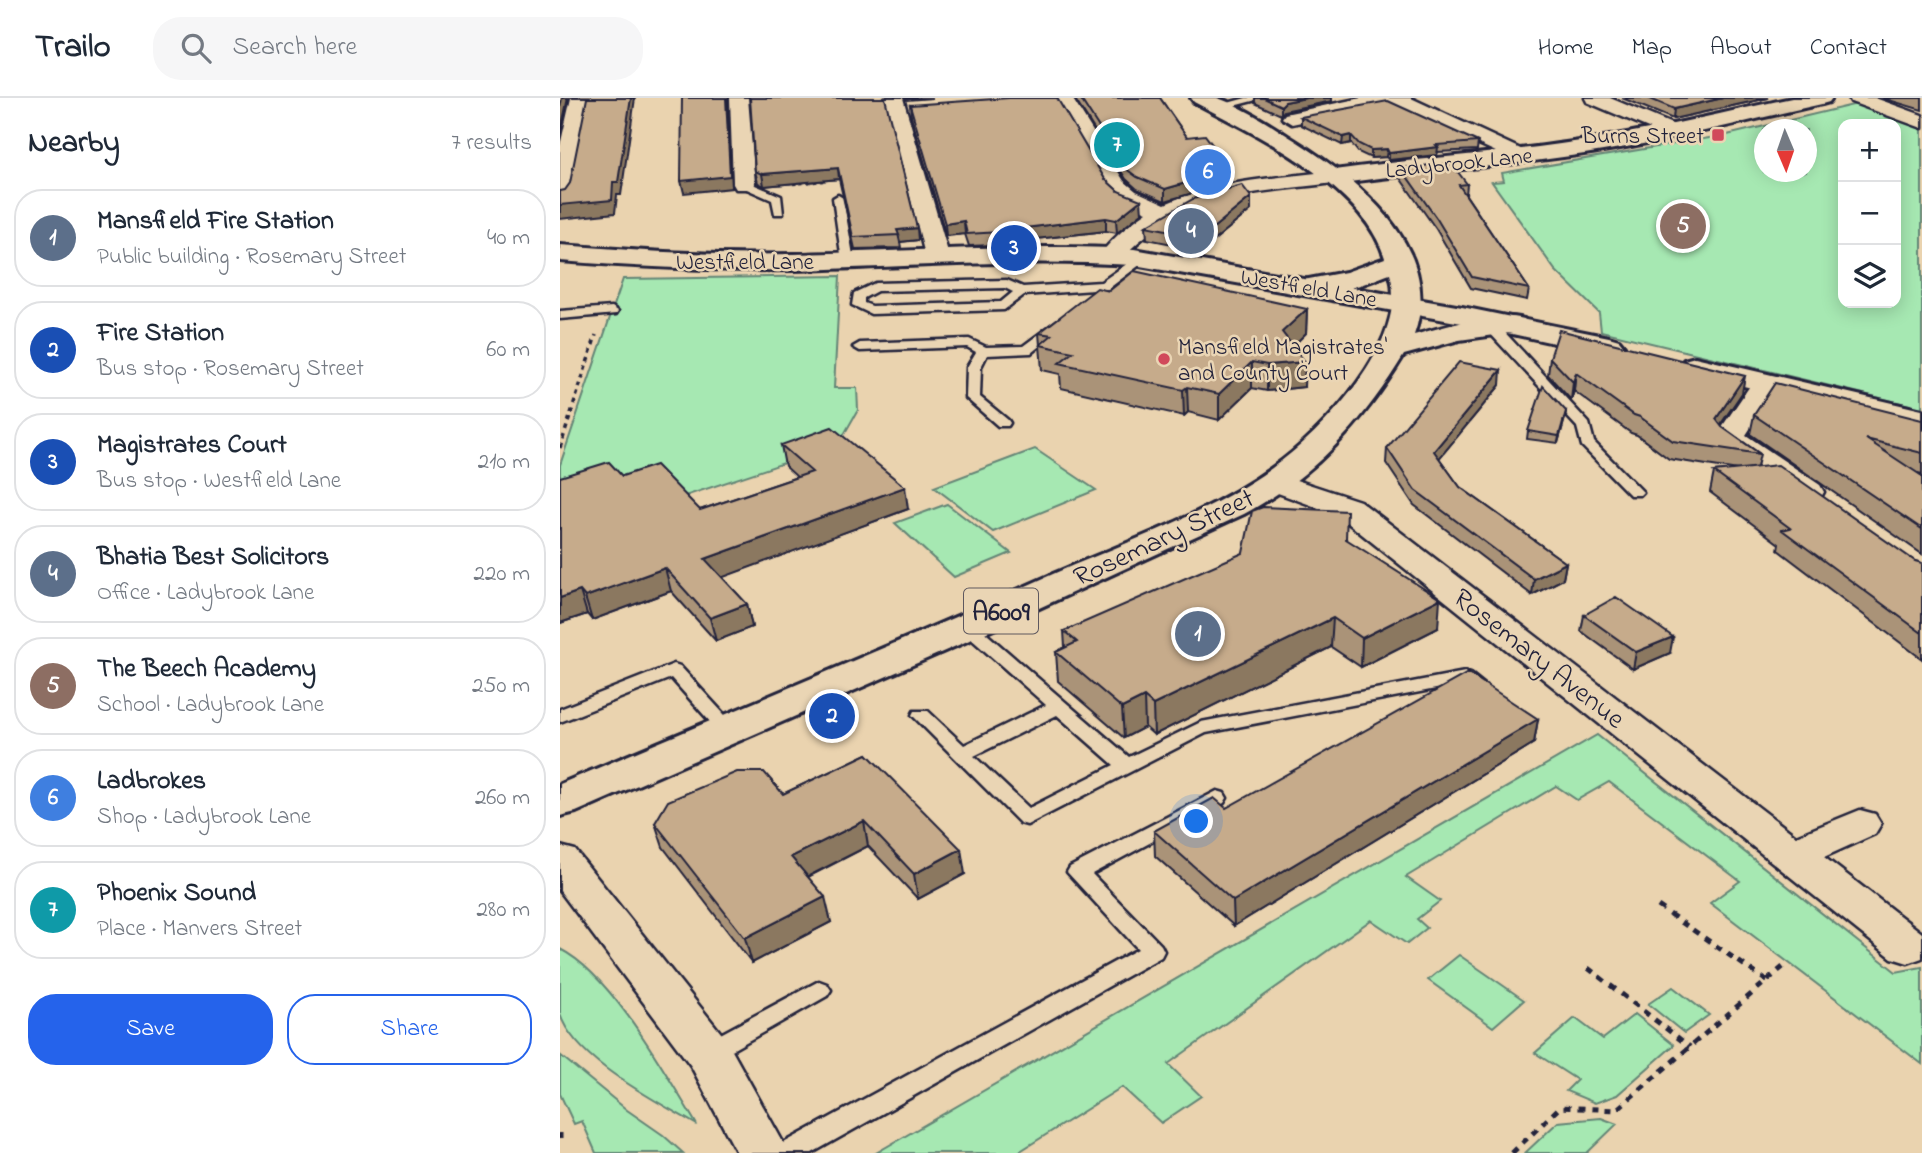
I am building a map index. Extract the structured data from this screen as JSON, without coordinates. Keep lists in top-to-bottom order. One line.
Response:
{"streets":{"main road":["Ladybrook Lane","Westfield Lane","Rosemary Street","A6009"],"street":["Rosemary Avenue"]},"crossings":[["Ladybrook Lane","Westfield Lane"],["Ladybrook Lane","Rosemary Street"],["Westfield Lane","Rosemary Street"],["Rosemary Street","Rosemary Avenue"]],"places":{"transit":["Burns Street"],"other":["Mansfield Magistrates' and County Court"]},"north":"bottom","page":{"header":"Trailo","search":"Search here","nav":["Home","Map","About","Contact"],"heading":["Nearby","7 results"],"pins":["7","6","5","4","3","1","2"],"map_buttons":["+","−"],"list":[{"mark":"1","name":"Mansfield Fire Station","note":"Public building · Rosemary Street","value":"40 m"},{"mark":"2","name":"Fire Station","note":"Bus stop · Rosemary Street","value":"60 m"},{"mark":"3","name":"Magistrates Court","note":"Bus stop · Westfield Lane","value":"210 m"},{"mark":"4","name":"Bhatia Best Solicitors","note":"Office · Ladybrook Lane","value":"220 m"},{"mark":"5","name":"The Beech Academy","note":"School · Ladybrook Lane","value":"250 m"},{"mark":"6","name":"Ladbrokes","note":"Shop · Ladybrook Lane","value":"260 m"},{"mark":"7","name":"Phoenix Sound","note":"Place · Manvers Street","value":"280 m"}],"buttons":["Save","Share"]}}
